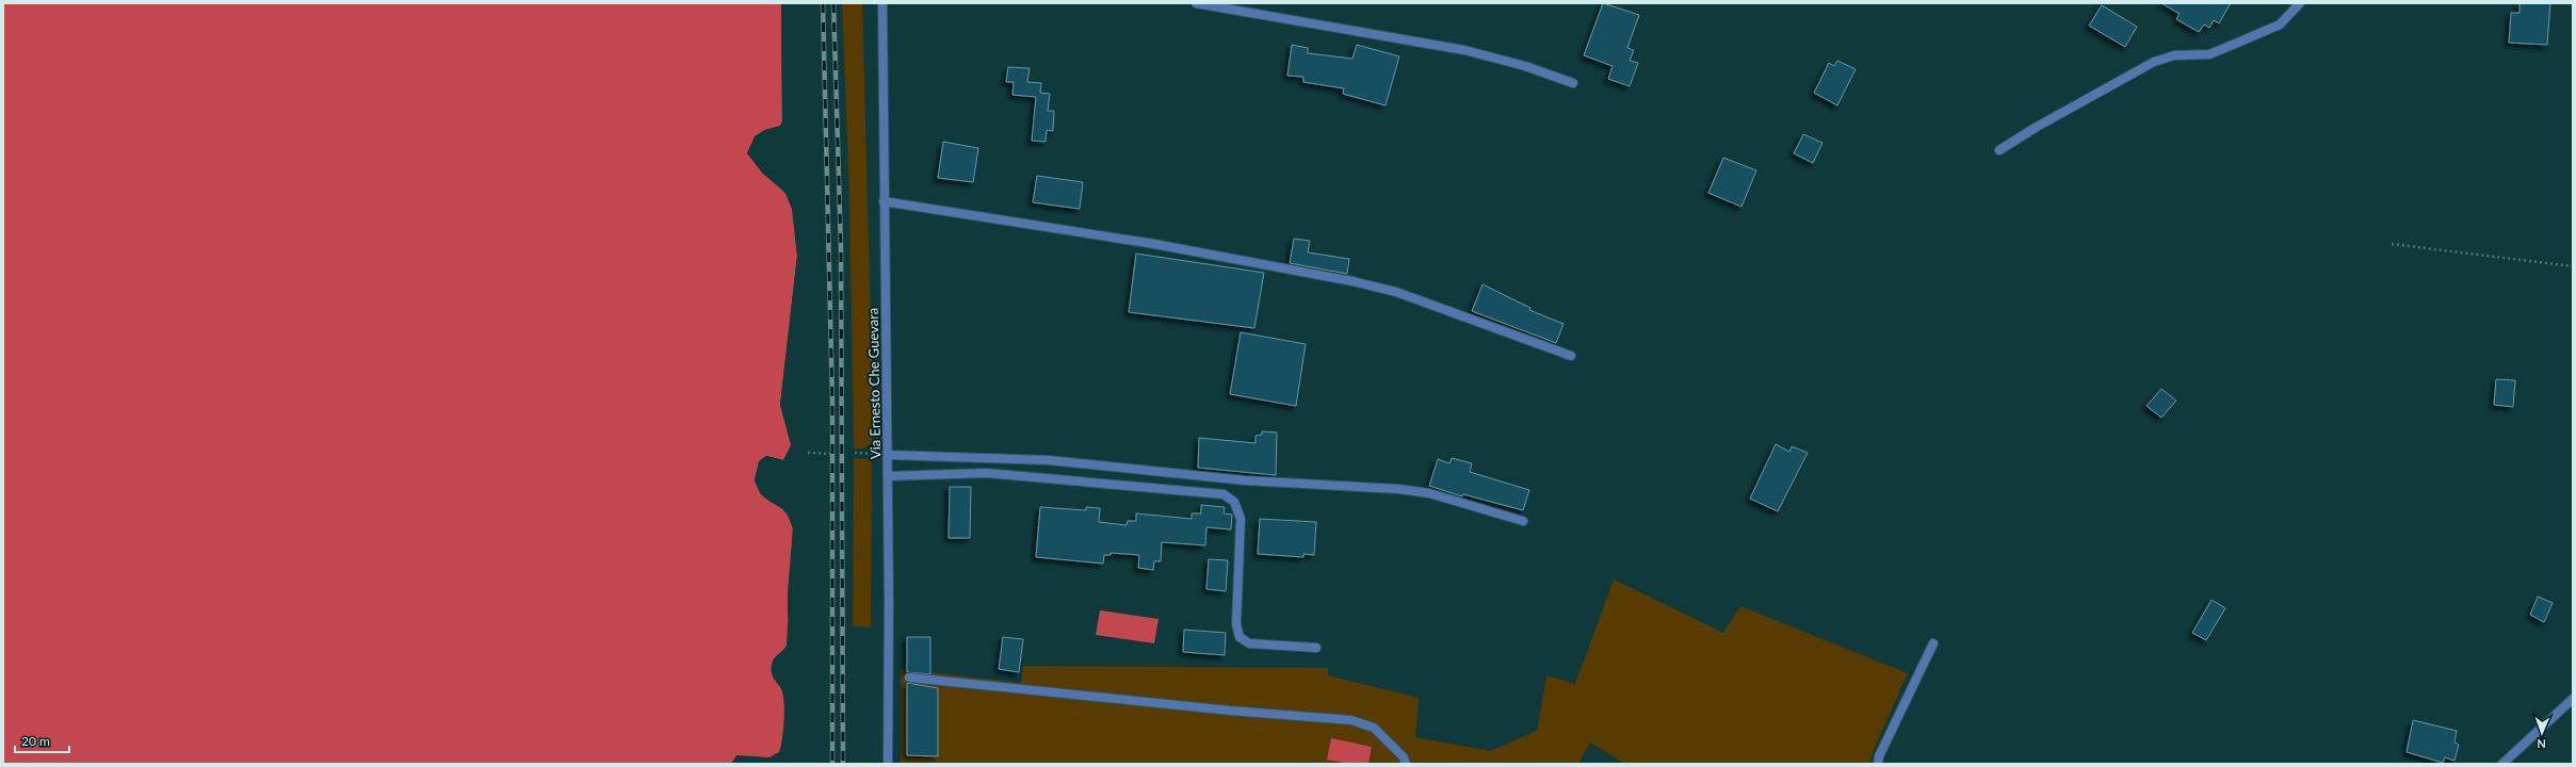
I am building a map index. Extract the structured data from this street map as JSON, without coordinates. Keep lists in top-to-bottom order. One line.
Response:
{"streets":{"street":["Via Ernesto Che Guevara"]},"scale_bar":"20 m","north":"bottom"}
